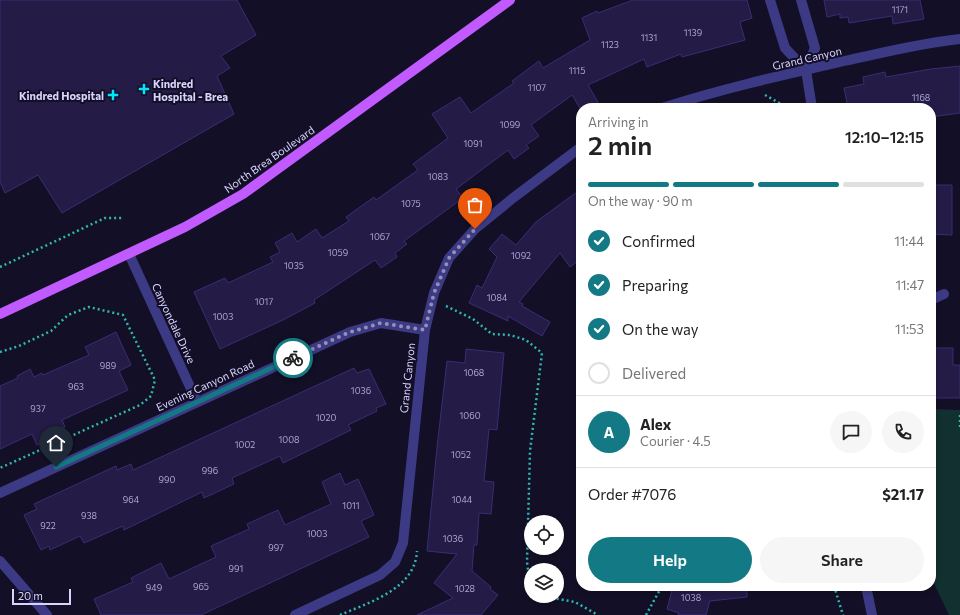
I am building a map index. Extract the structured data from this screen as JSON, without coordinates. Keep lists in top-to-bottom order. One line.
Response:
{"streets":{"main road":["North Brea Boulevard"],"street":["Grand Canyon","Canyondale Drive","Evening Canyon Road"]},"crossings":[["Grand Canyon","Evening Canyon Road"],["North Brea Boulevard","Canyondale Drive"],["Canyondale Drive","Evening Canyon Road"]],"places":{"health":["Kindred Hospital - Brea","Kindred Hospital"]},"house_numbers":["1171","1139","1131","1123","1115","1107","1168","1099","1091","1083","1075","1067","1059","1092","1035","1084","1017","1003","989","1068","963","1036","937","1060","1020","1008","1002","1052","996","990","964","1044","1011","938","922","1003","1036","997","991","965","949","1028","1038"],"scale_bar":"20 m","page":{"heading":["2 min","Arriving in","12:10–12:15"],"panel":["Alex","Courier · 4.5","Order #7076","$21.17"],"bar":"On the way · 90 m","list":[["Confirmed","11:44"],["Preparing","11:47"],["On the way","11:53"],"Delivered"],"round":"A","buttons":["Help","Share"],"scale":"20 m"}}
